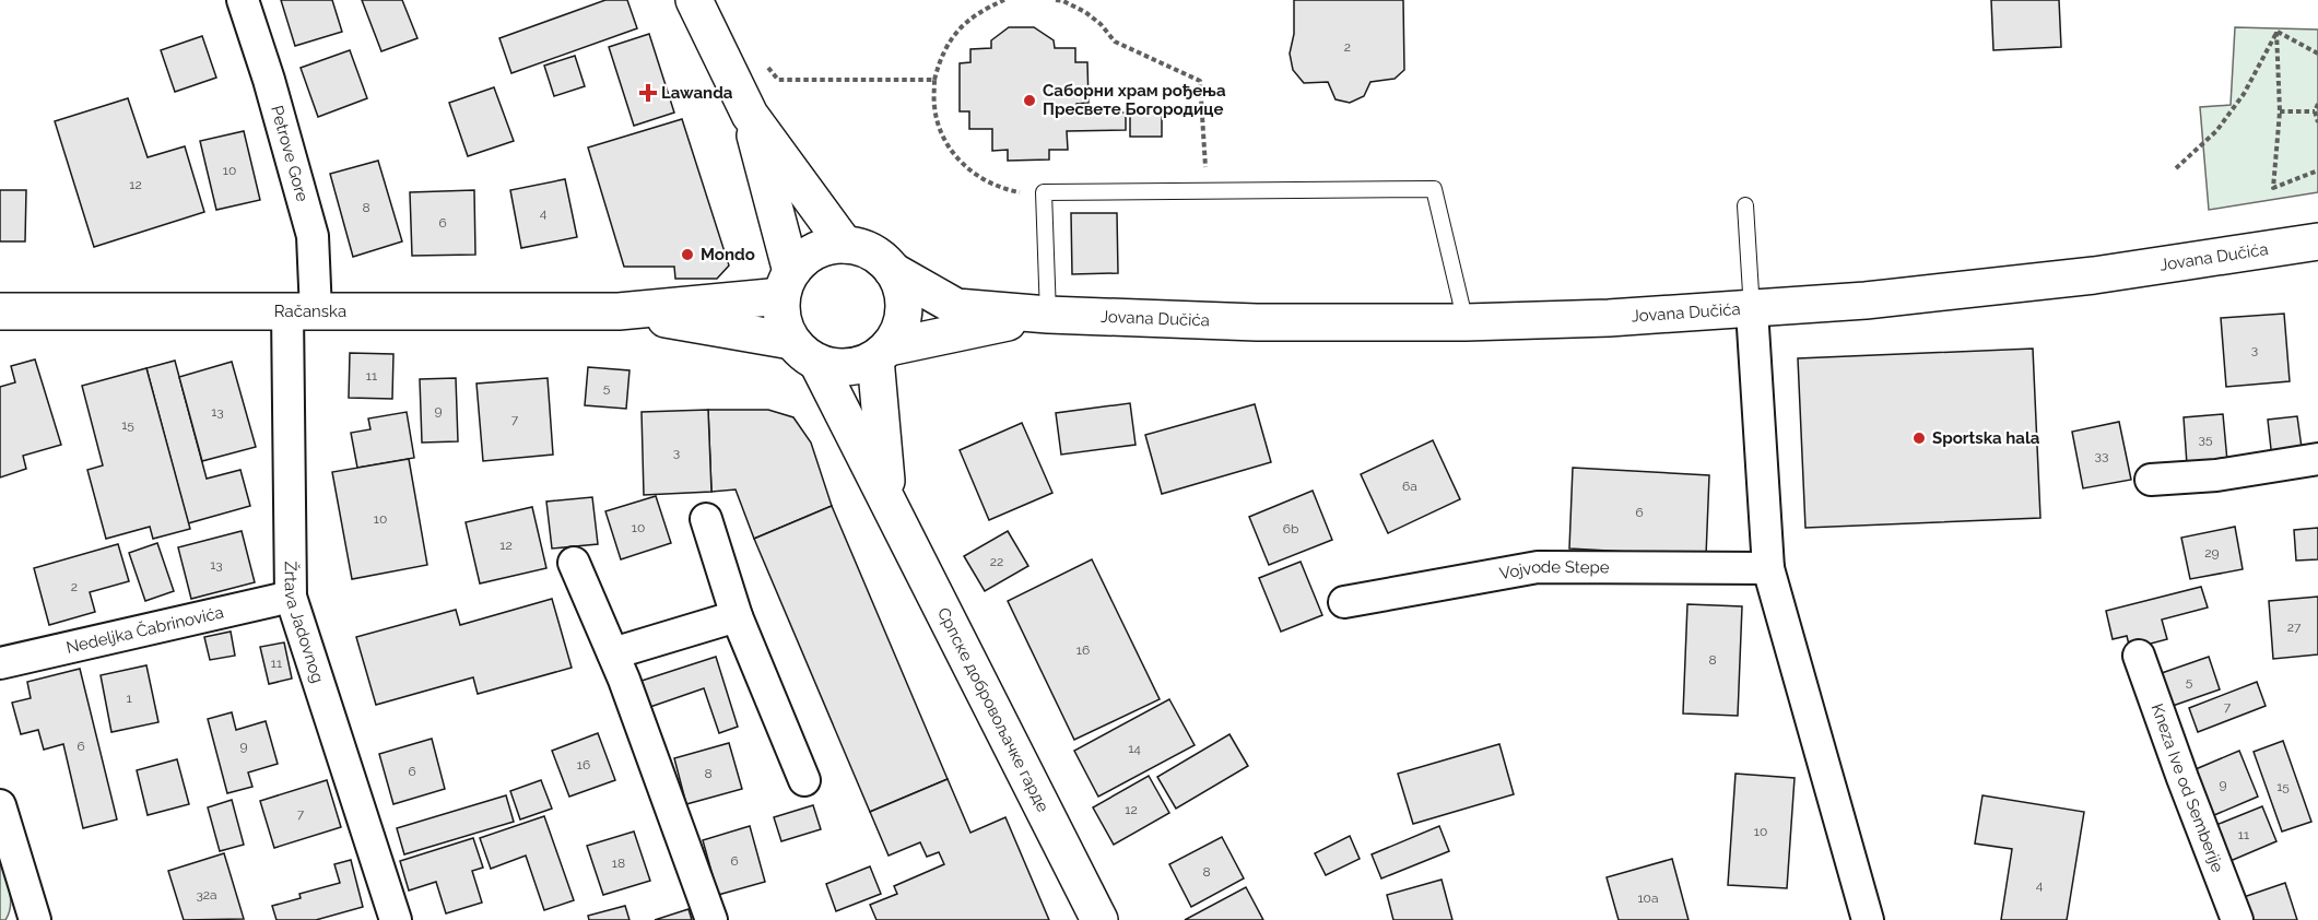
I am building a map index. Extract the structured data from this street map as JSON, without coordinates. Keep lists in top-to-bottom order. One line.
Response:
{"streets":{"main road":["Jovana Dučića","Račanska","Српске добровољачке гарде"],"street":["Petrove Gore","Vojvode Stepe","Žrtava Jadovnog","Nedeljka Čabrinovića","Kneza Ive od Semberije"]},"crossings":[["Petrove Gore","Račanska"],["Petrove Gore","Žrtava Jadovnog"],["Račanska","Žrtava Jadovnog"],["Žrtava Jadovnog","Nedeljka Čabrinovića"]],"places":{"health":["Lawanda"],"other":["Саборни храм рођења Пресвете Богородице","Mondo","Sportska hala"]},"house_numbers":["2","10","12","8","4","6","3","11","5","9","13","7","15","35","3","33","6a","6","10","10","6b","12","29","22","13","2","27","16","8","11","5","1","7","6","9","14","16","6","8","9","15","12","7","10","11","6","18","8","4","32a","10a"]}
